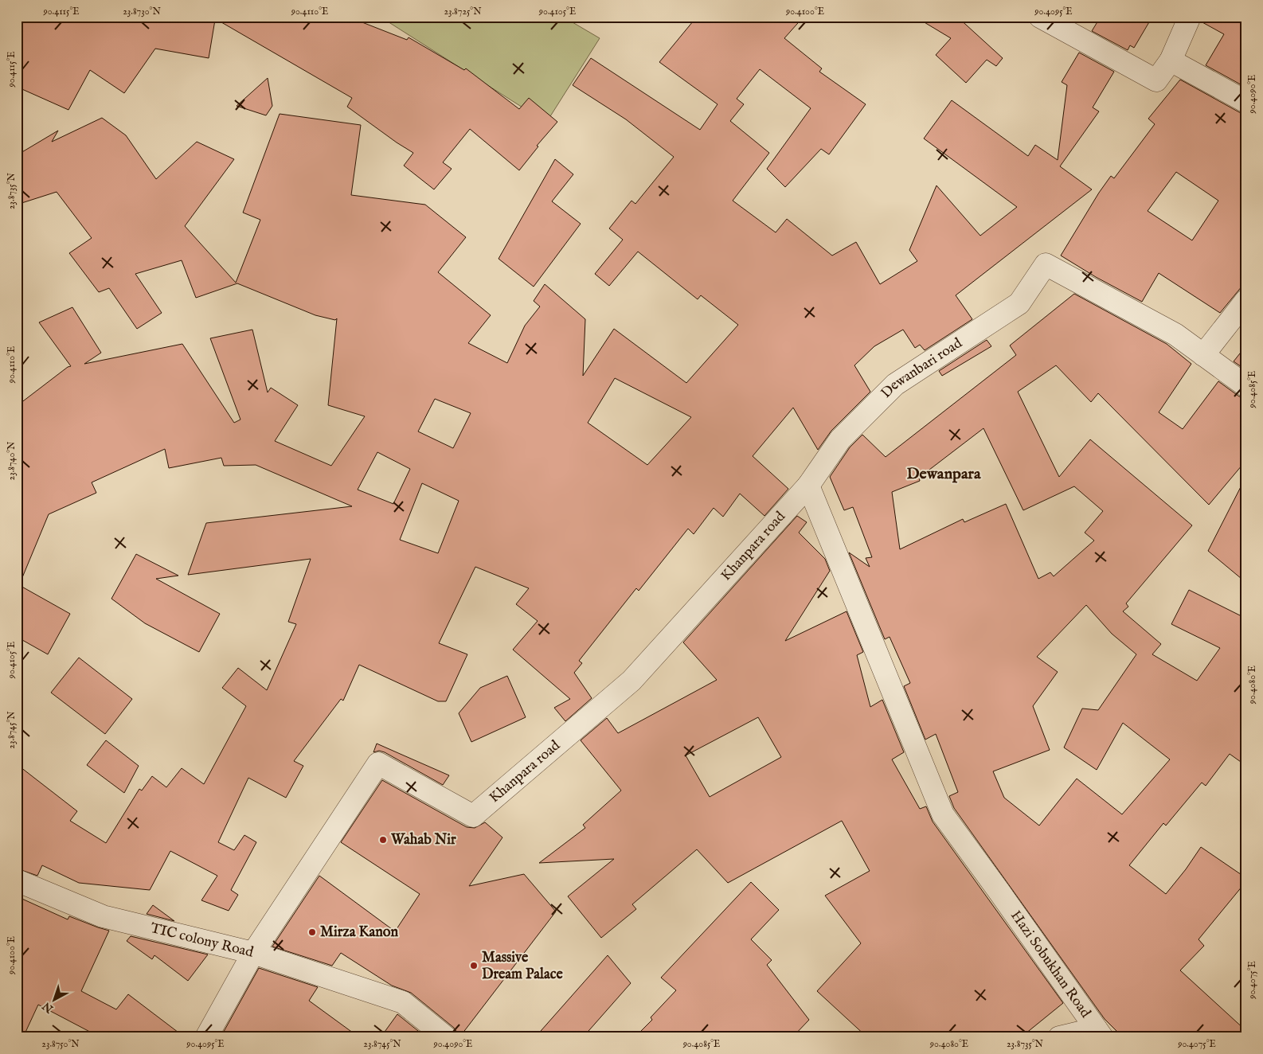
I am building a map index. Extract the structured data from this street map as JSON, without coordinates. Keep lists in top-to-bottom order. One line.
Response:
{"streets":{"street":["Dewanbari road","Khanpara road","TIC colony Road","Hazi Sobukhan Road"]},"crossings":[["Dewanbari road","Khanpara road"],["Dewanbari road","Hazi Sobukhan Road"],["Khanpara road","TIC colony Road"],["Khanpara road","Hazi Sobukhan Road"]],"districts":["Dewanpara"],"places":["Wahab Nir","Mirza Kanon","Massive Dream Palace"],"north":"bottom left","coordinates":["90.4115°E","23.8730°N","90.4110°E","23.8725°N","90.4105°E","90.4100°E","90.4095°E","90.4090°E","23.8735°N","90.4085°E","23.8740°N","90.4080°E","23.8745°N","90.4075°E","23.8750°N"]}
